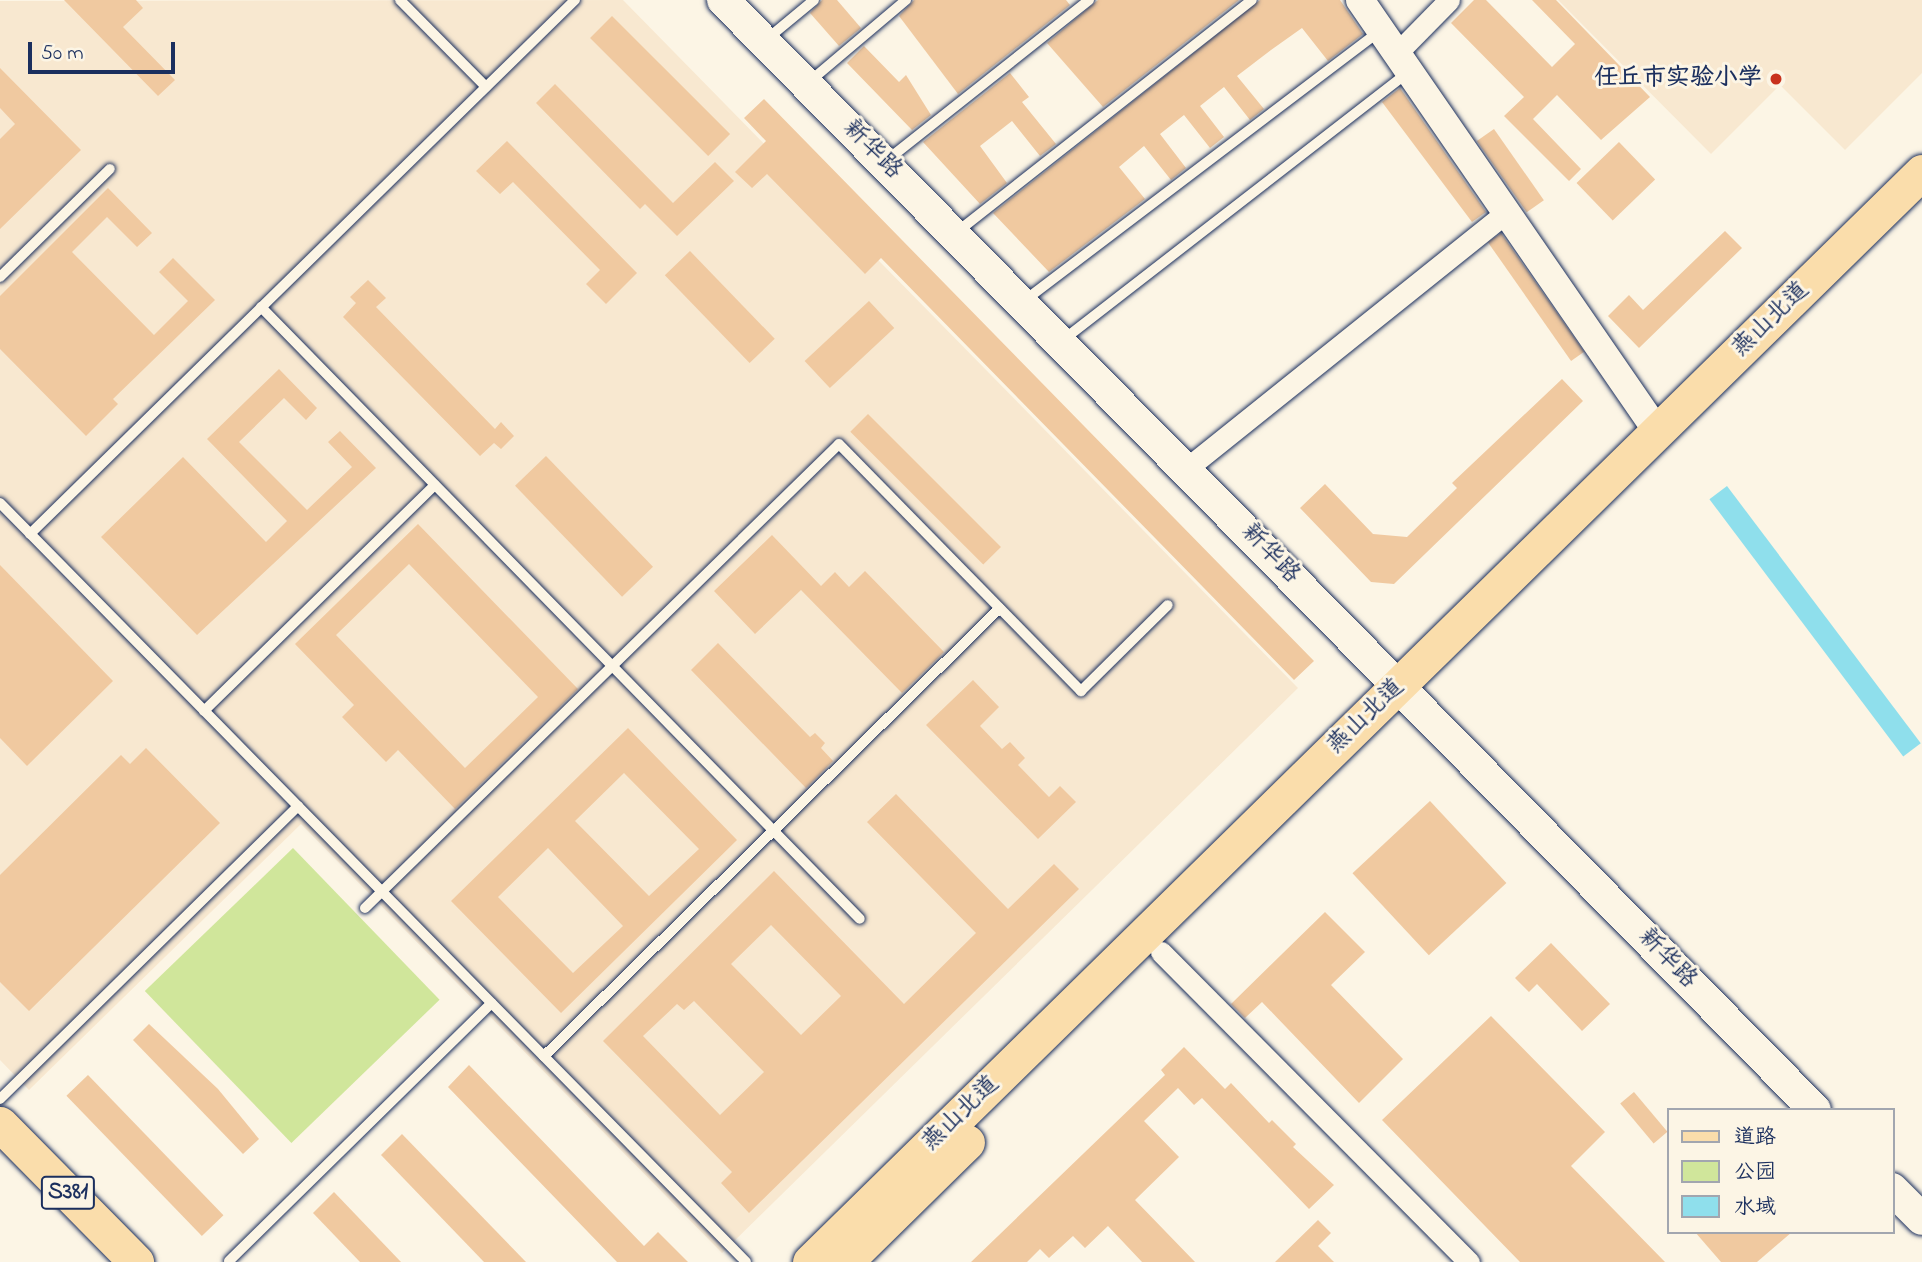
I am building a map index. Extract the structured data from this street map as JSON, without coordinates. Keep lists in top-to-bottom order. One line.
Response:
{"streets":{"main road":["新华路","燕山北道","S381"]},"crossings":[["新华路","燕山北道"]],"places":["任丘市实验小学"],"legend":["道路","公园","水域"],"scale_bar":"50 m"}
